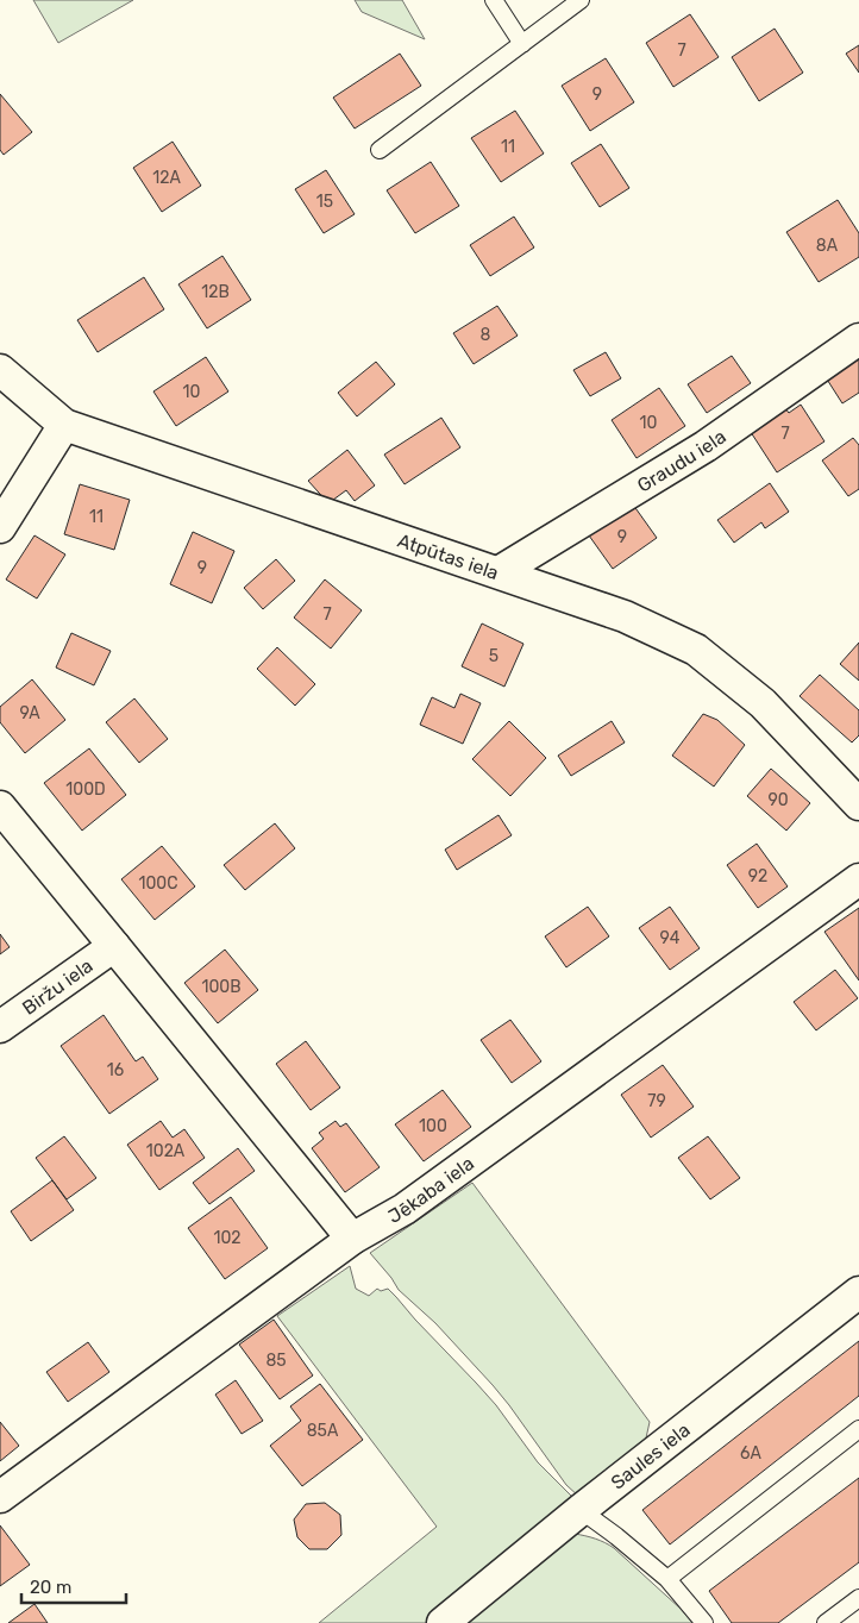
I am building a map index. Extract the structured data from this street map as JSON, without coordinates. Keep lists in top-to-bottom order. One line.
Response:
{"streets":{"street":["Graudu iela","Atpūtas iela","Biržu iela","Jēkaba iela","Saules iela"]},"crossings":[["Graudu iela","Atpūtas iela"]],"house_numbers":["7","9","11","12A","15","8A","12B","8","10","10","7","11","9","9","7","5","9A","100D","90","92","100C","94","100B","16","79","100","102A","102","85","85A","6A"],"scale_bar":"20 m"}
